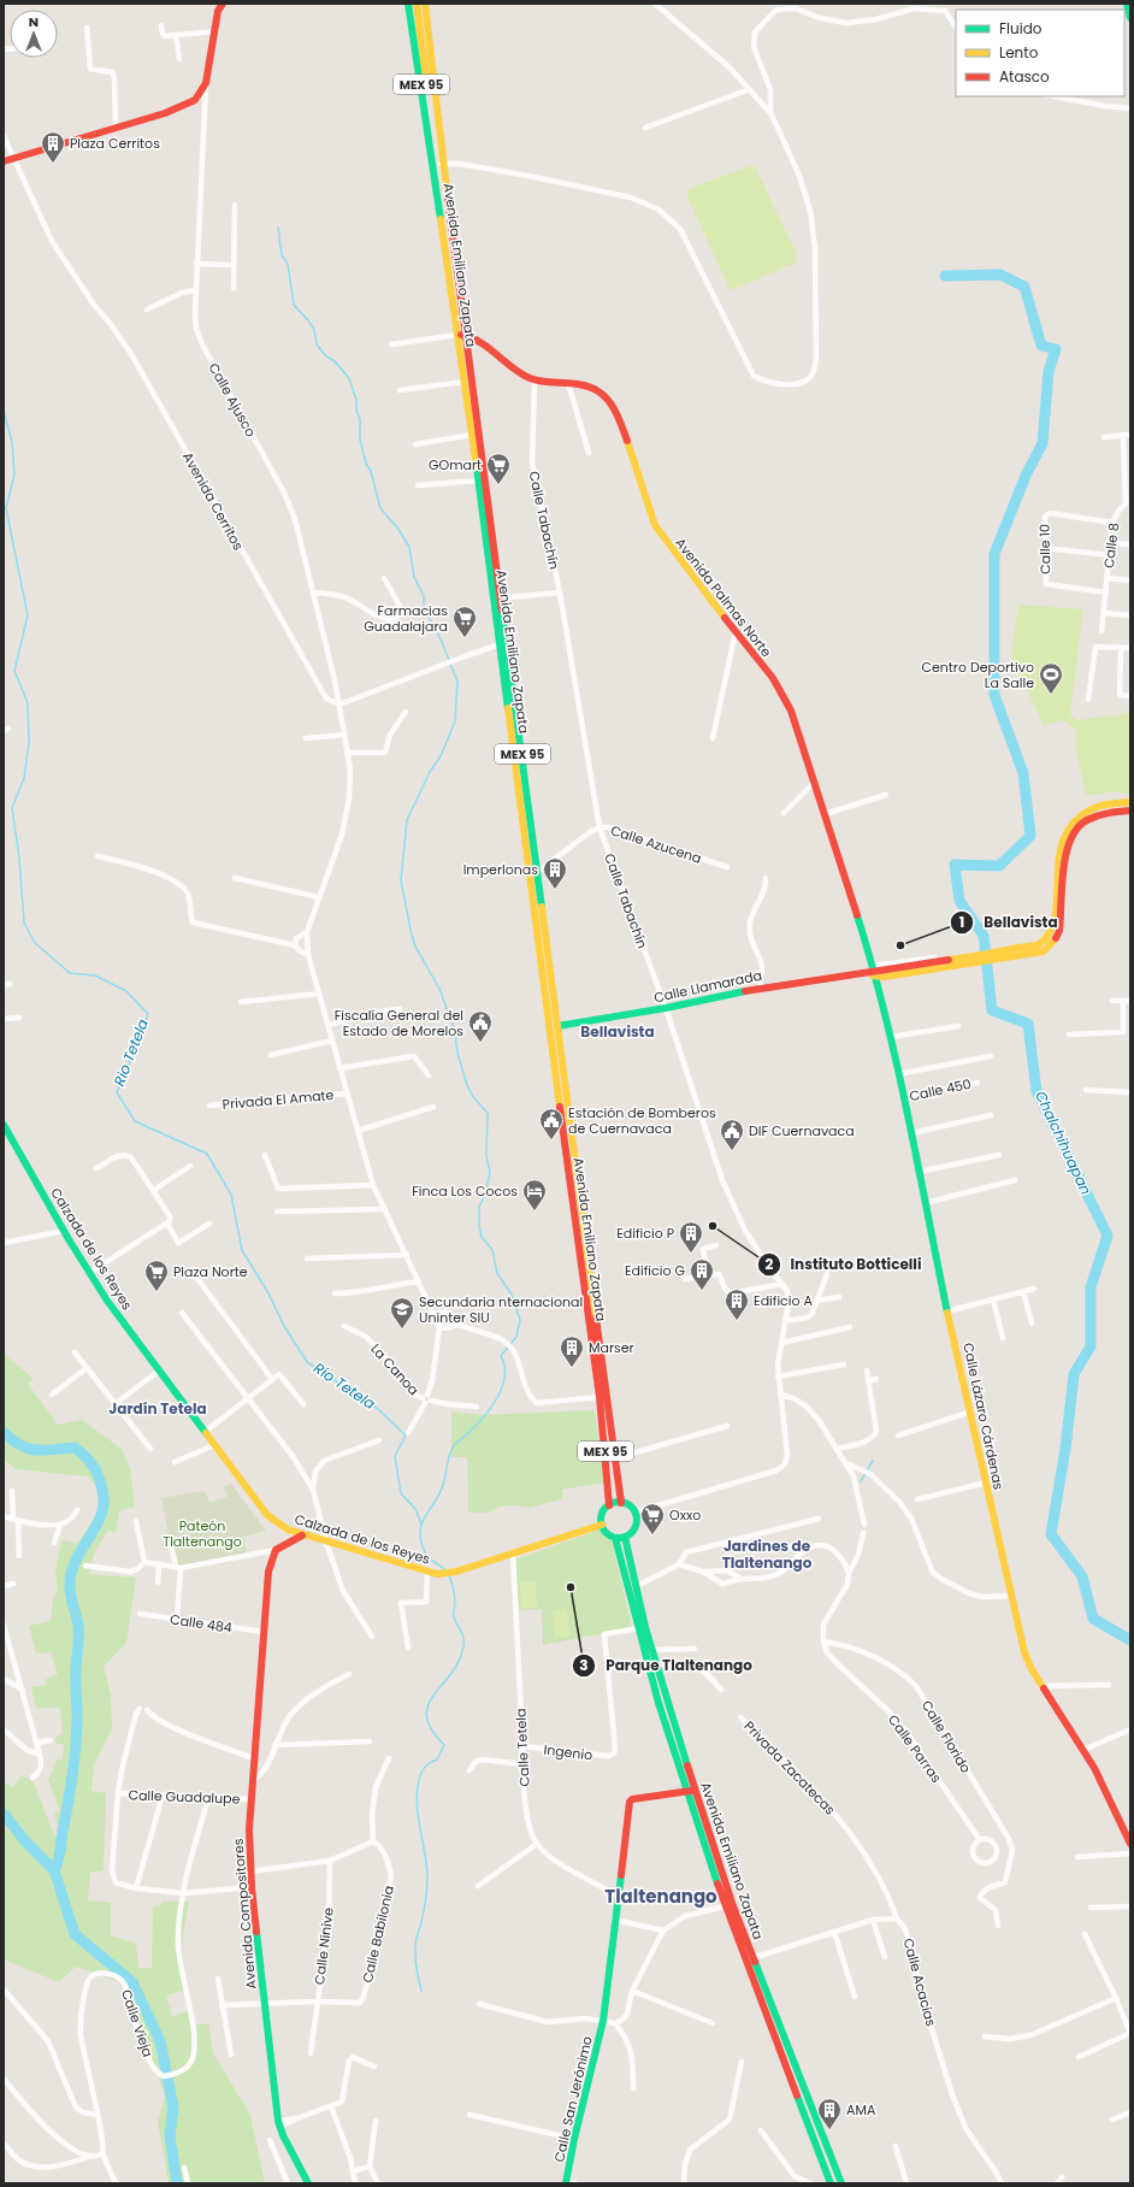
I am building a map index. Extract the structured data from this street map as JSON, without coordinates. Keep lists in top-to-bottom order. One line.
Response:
{"streets":{"main road":["MEX 95","Avenida Emiliano Zapata","Avenida Palmas Norte","Calle Llamarada","Calzada de los Reyes","Calle Lázaro Cárdenas","Avenida Compositores","Calle San Jerónimo"],"street":["Calle Ajusco","Avenida Cerritos","Calle Tabachín","Calle 8","Calle 10","Calle Azucena","Calle 450","Privada El Amate","La Canoa","Calle 484","Calle Florido","Calle Tetela","Calle Parras","Ingenio","Privada Zacatecas","Calle Guadalupe","Calle Babilonia","Calle Nínive","Calle Acacias","Calle Vieja"]},"crossings":[["Avenida Emiliano Zapata","Calle Tabachín"],["Avenida Emiliano Zapata","Avenida Palmas Norte"],["Avenida Emiliano Zapata","Calle Azucena"],["Avenida Emiliano Zapata","Calle Llamarada"],["Avenida Emiliano Zapata","Calzada de los Reyes"],["Avenida Emiliano Zapata","Ingenio"],["Avenida Emiliano Zapata","Calle San Jerónimo"],["Calle Ajusco","Avenida Cerritos"],["Calle Tabachín","Avenida Palmas Norte"],["Calle Tabachín","Calle Azucena"],["Calle Tabachín","Calle Llamarada"],["Calle Tabachín","Calzada de los Reyes"],["Calle 8","Calle 10"],["Avenida Palmas Norte","Calle Llamarada"],["Avenida Palmas Norte","Calle Lázaro Cárdenas"],["Calle Llamarada","Calle Lázaro Cárdenas"],["Calle 450","Calle Lázaro Cárdenas"],["Calzada de los Reyes","Calle Tetela"],["Calle 484","Avenida Compositores"],["Calle Florido","Calle Parras"],["Calle Tetela","Ingenio"],["Calle Tetela","Calle San Jerónimo"],["Privada Zacatecas","Calle Acacias"],["Calle Guadalupe","Avenida Compositores"],["Calle Guadalupe","Calle Vieja"],["Calle Babilonia","Calle Nínive"]],"districts":["Bellavista","Jardín Tetela","Jardines de Tlaltenango","Tlaltenango"],"water":["Rio Tetela","Chalchihuapan"],"parks":["Pateón Tlaltenango"],"places":{"building":["Plaza Cerritos","Imperlonas","Edificio P","Edificio G","Edificio A","Marser","AMA"],"supermarket":["GOmart","Farmacias Guadalajara","Plaza Norte","Oxxo"],"sports":["Centro Deportivo La Salle"],"other":["Bellavista","Instituto Botticelli","Parque Tlaltenango"],"public building":["Fiscalía General del Estado de Morelos","Estación de Bomberos de Cuernavaca","DIF Cuernavaca"],"hotel":["Finca Los Cocos"],"school or university":["Secundaria nternacional Uninter SIU"]},"legend":["Fluido","Lento","Atasco"],"north":"top"}
